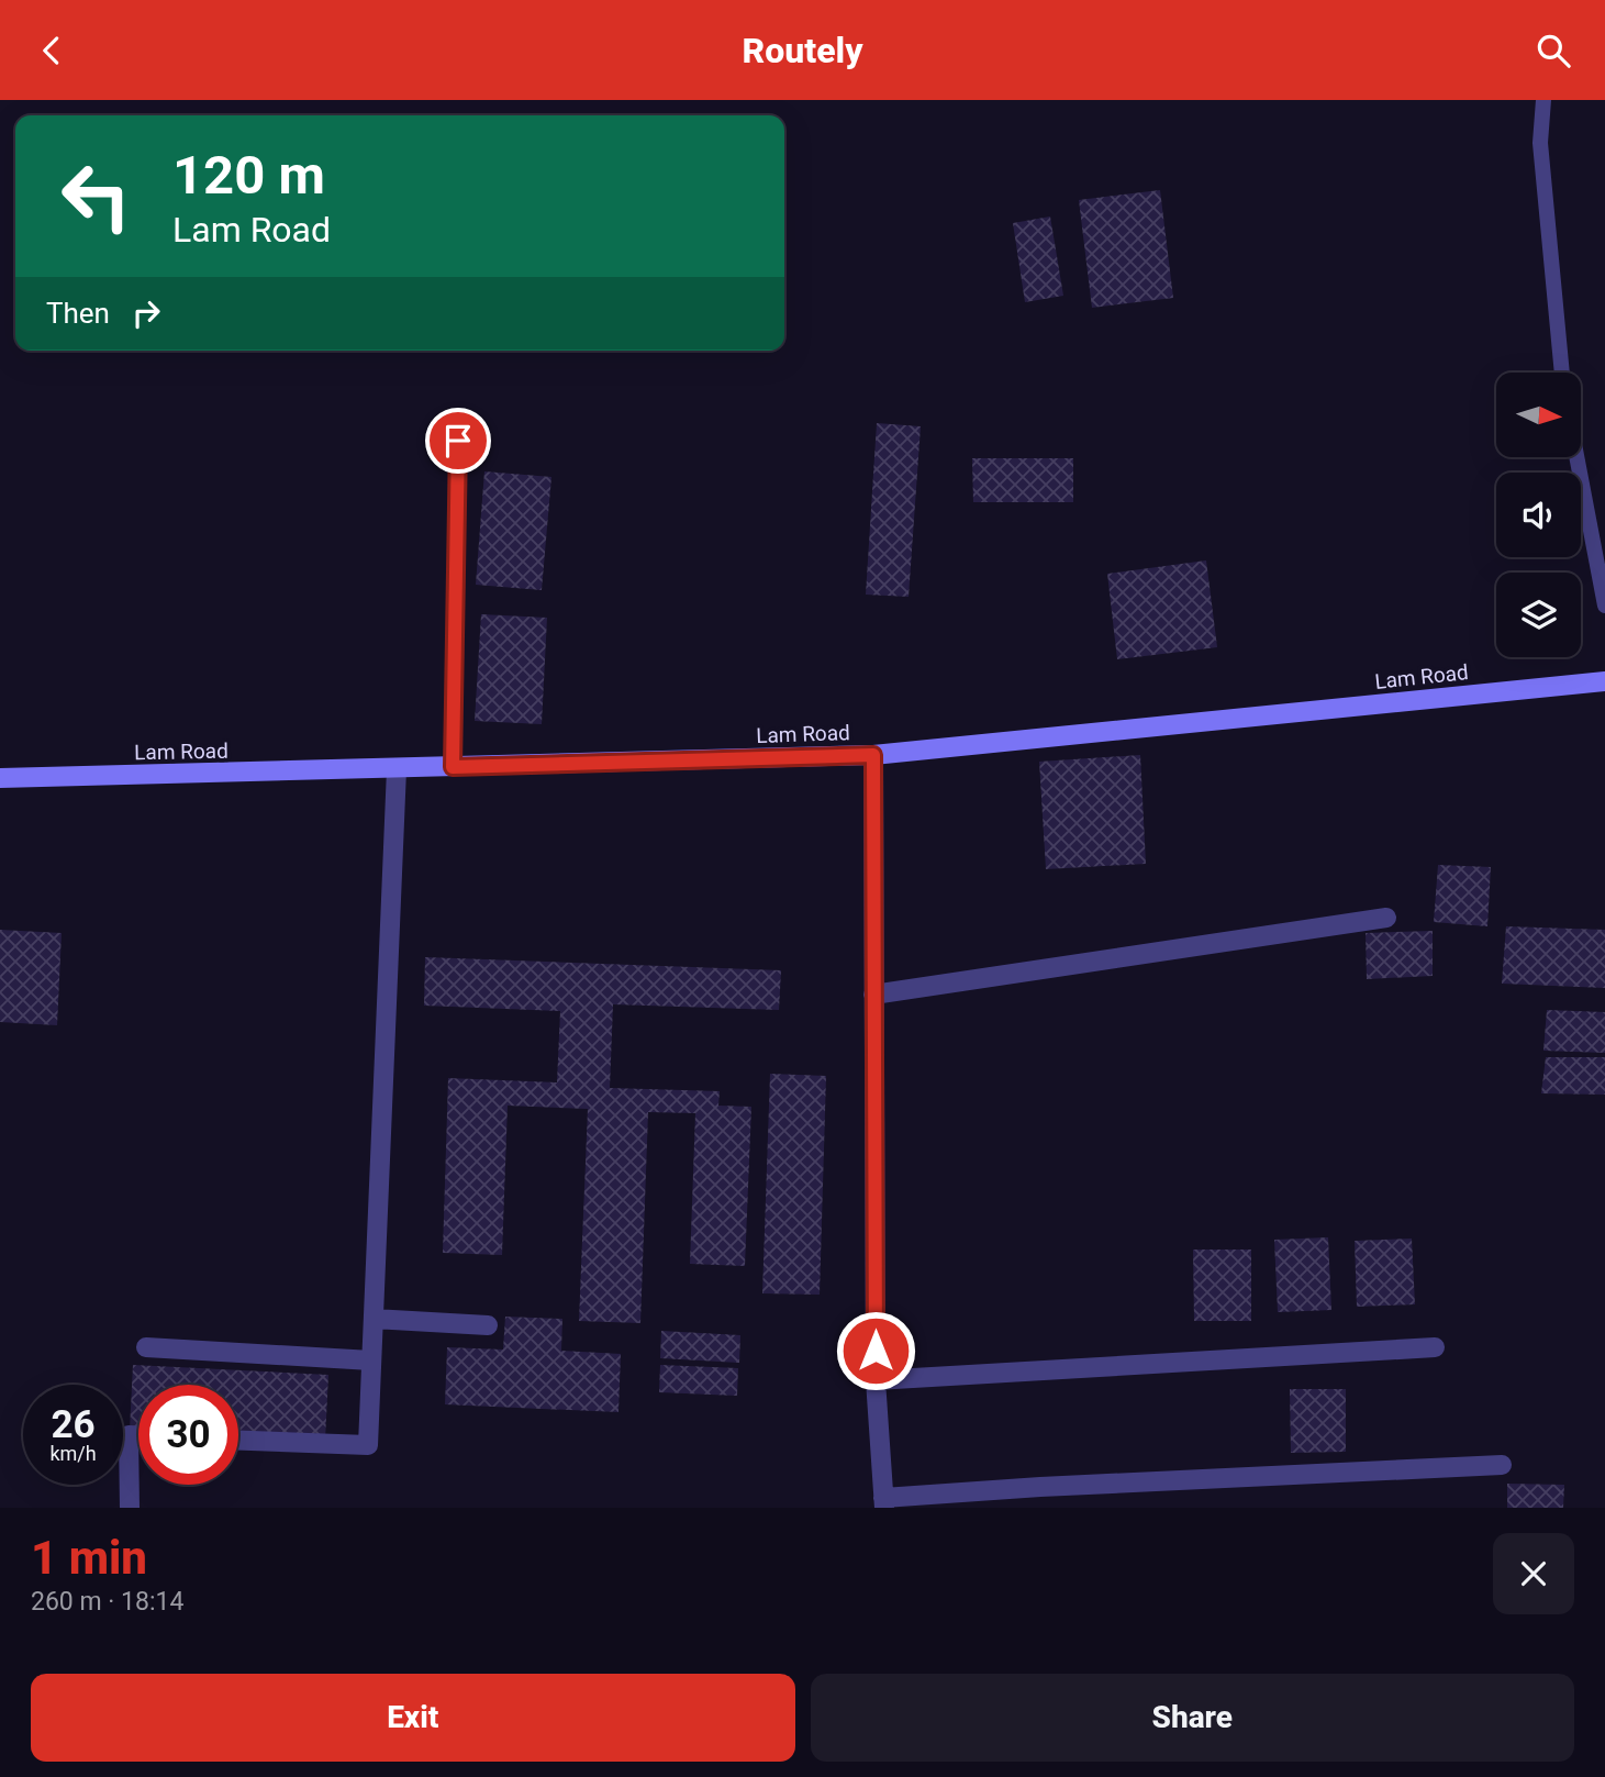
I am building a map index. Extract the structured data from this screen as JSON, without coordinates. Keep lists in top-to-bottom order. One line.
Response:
{"streets":{"main road":["Lam Road"]},"north":"right","page":{"header":"Routely","turn":["120 m","Lam Road"],"then":"Then","speed":"26 km/h","limit":"30","heading":["1 min","260 m · 18:14"],"buttons":["Exit","Share"]}}
